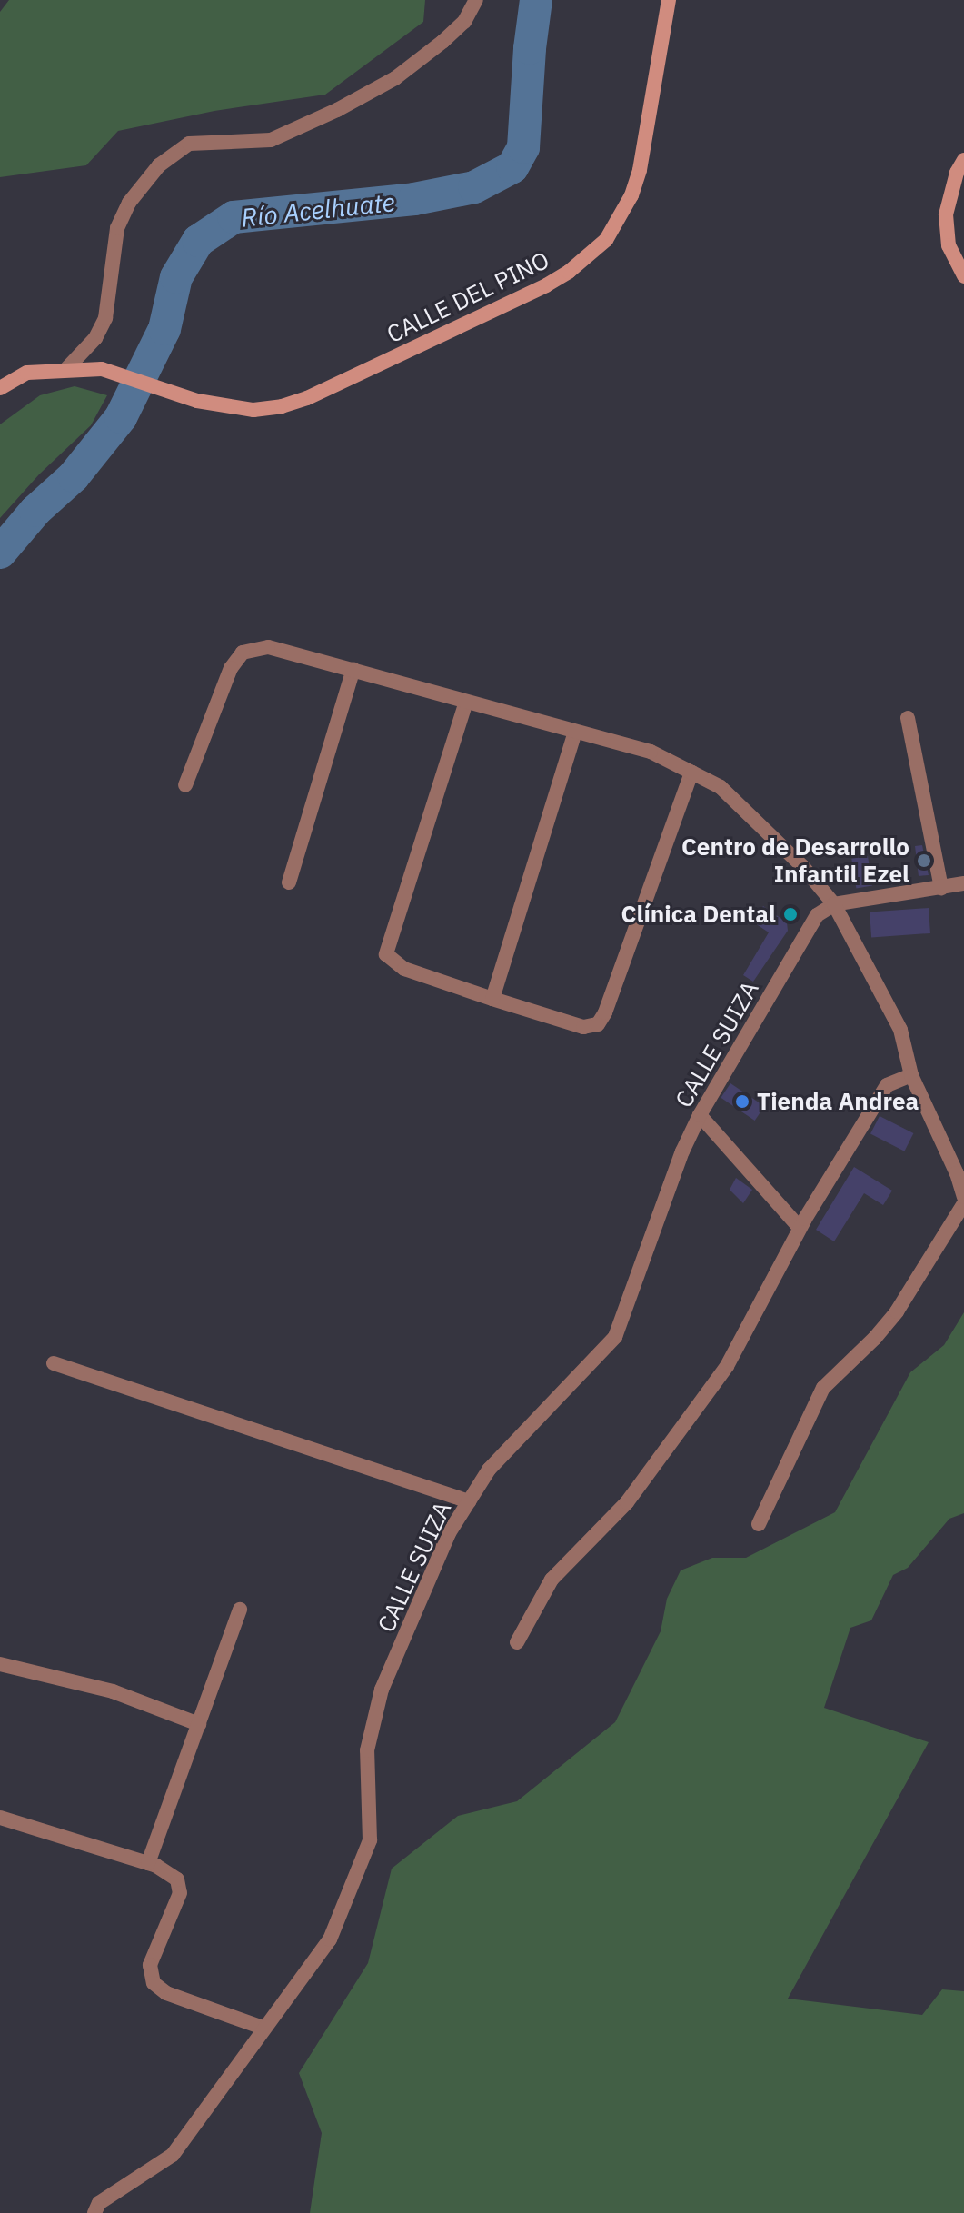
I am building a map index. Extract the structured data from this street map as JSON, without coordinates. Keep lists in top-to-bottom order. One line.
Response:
{"streets":{"main road":["CALLE DEL PINO"],"street":["CALLE SUIZA"]},"water":["Río Acelhuate"],"places":["Centro de Desarrollo Infantil Ezel","Clínica Dental","Tienda Andrea"]}
